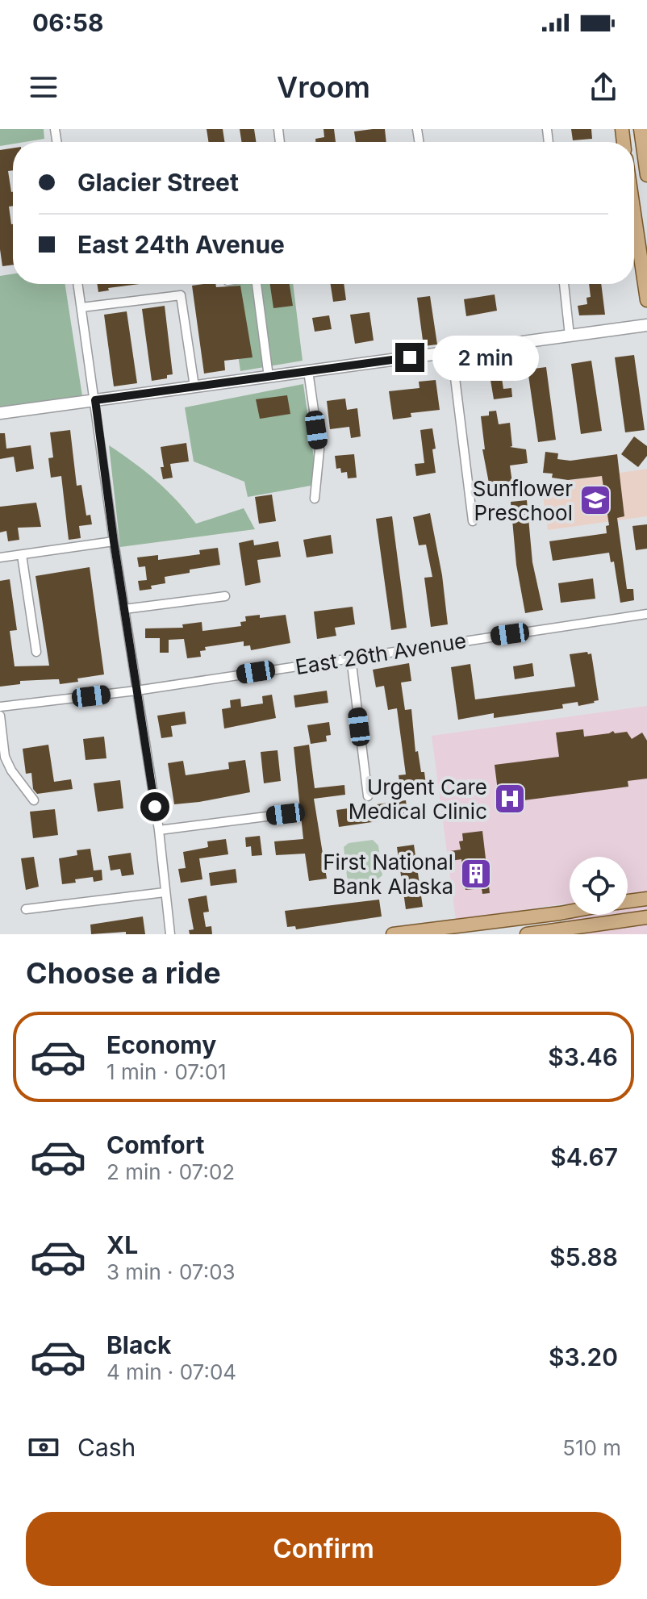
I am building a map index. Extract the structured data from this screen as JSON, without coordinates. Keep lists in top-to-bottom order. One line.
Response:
{"streets":{"street":["East 26th Avenue"]},"places":{"school or university":["Sunflower Preschool"],"hospital":["Urgent Care Medical Clinic"],"building":["First National Bank Alaska"]},"page":{"status":"06:58","header":"Vroom","banner":["Glacier Street","East 24th Avenue"],"bubble":"2 min","heading":"Choose a ride","list":[{"name":"Economy","note":"1 min · 07:01","value":"$3.46"},{"name":"Comfort","note":"2 min · 07:02","value":"$4.67"},{"name":"XL","note":"3 min · 07:03","value":"$5.88"},{"name":"Black","note":"4 min · 07:04","value":"$3.20"}],"pay":["Cash","510 m"],"buttons":"Confirm"}}
